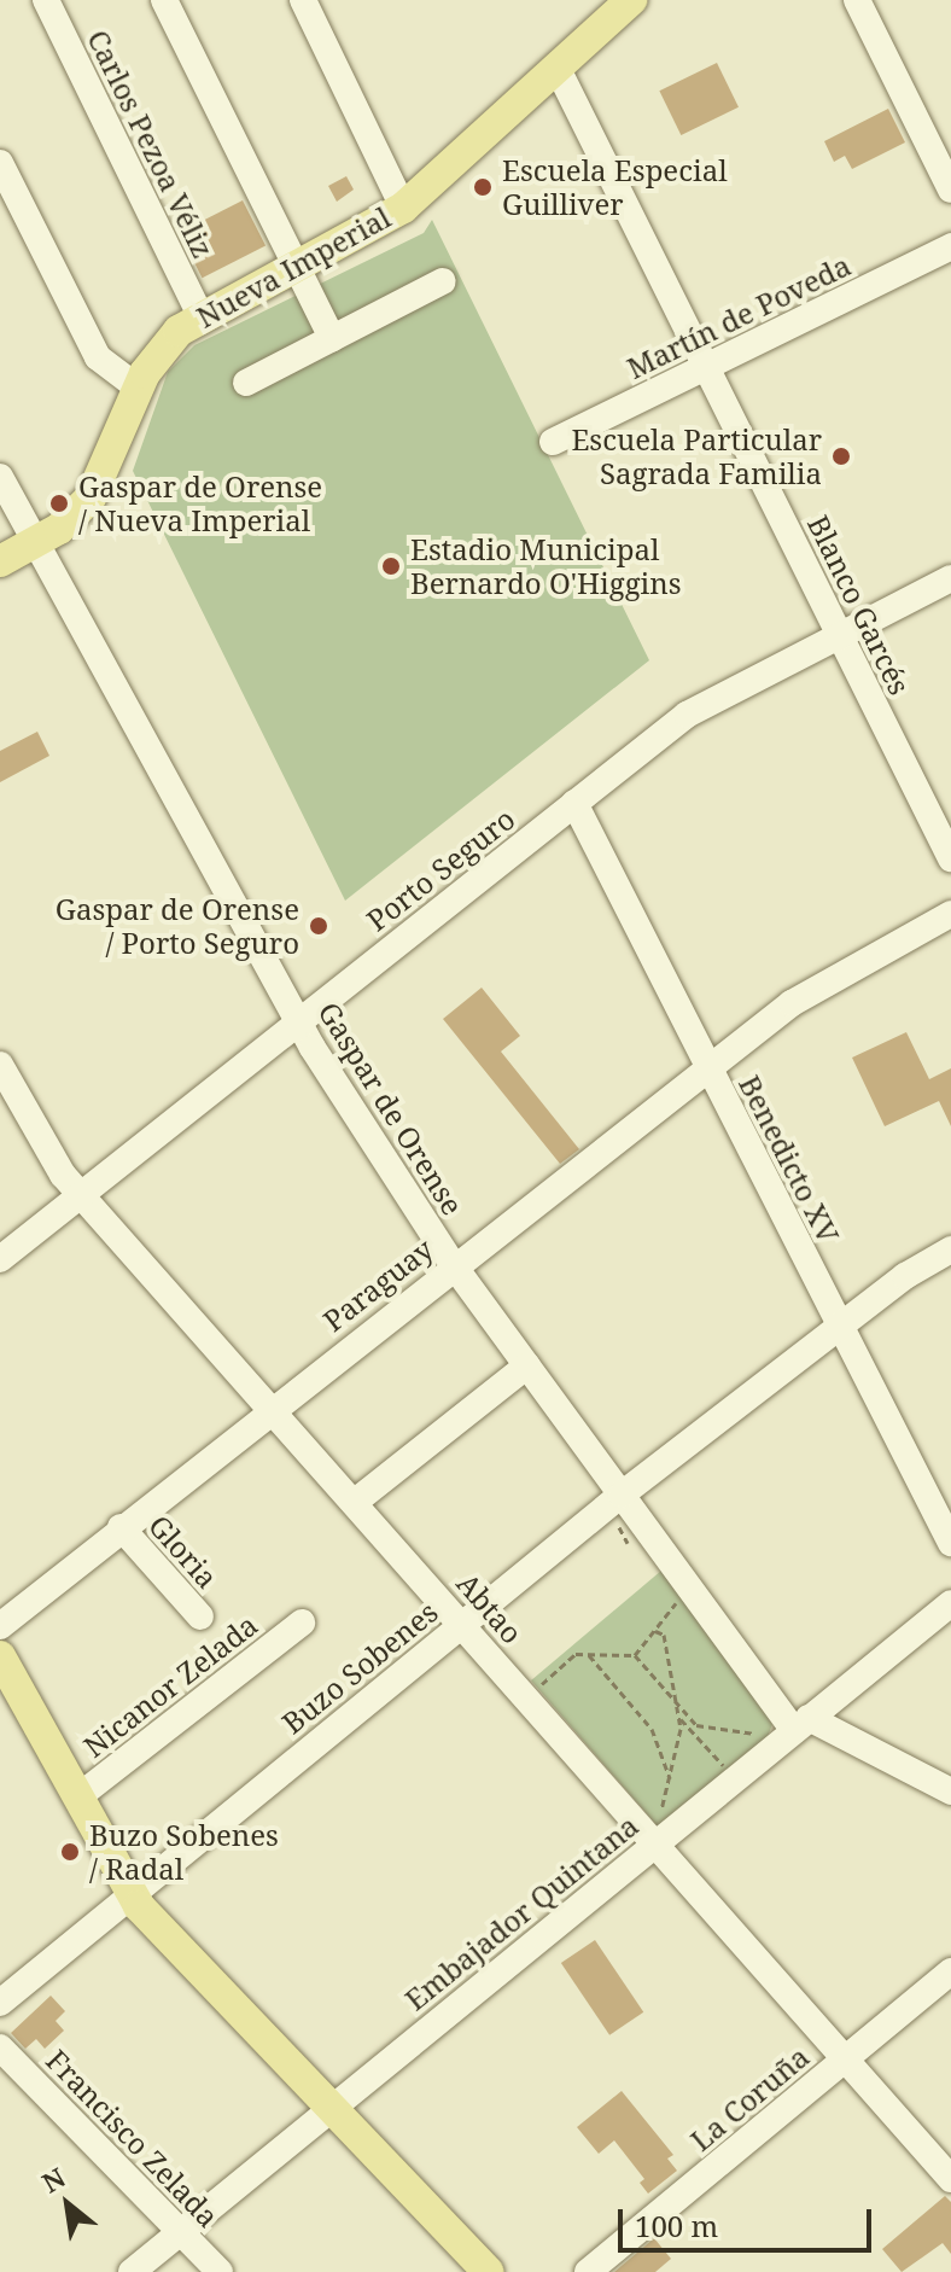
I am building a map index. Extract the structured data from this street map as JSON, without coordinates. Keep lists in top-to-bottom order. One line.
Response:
{"streets":{"main road":["Nueva Imperial"],"street":["Carlos Pezoa Véliz","Martín de Poveda","Blanco Garcés","Porto Seguro","Gaspar de Orense","Benedicto XV","Paraguay","Gloria","Abtao","Buzo Sobenes","Nicanor Zelada","Embajador Quintana","La Coruña","Francisco Zelada"]},"crossings":[["Carlos Pezoa Véliz","Nueva Imperial"],["Nueva Imperial","Blanco Garcés"],["Nueva Imperial","Gaspar de Orense"],["Martín de Poveda","Blanco Garcés"],["Blanco Garcés","Porto Seguro"],["Porto Seguro","Gaspar de Orense"],["Porto Seguro","Benedicto XV"],["Porto Seguro","Abtao"],["Gaspar de Orense","Paraguay"],["Gaspar de Orense","Buzo Sobenes"],["Gaspar de Orense","Embajador Quintana"],["Benedicto XV","Paraguay"],["Benedicto XV","Buzo Sobenes"],["Paraguay","Gloria"],["Paraguay","Abtao"],["Abtao","Buzo Sobenes"],["Abtao","Embajador Quintana"],["Abtao","La Coruña"],["Embajador Quintana","Francisco Zelada"]],"places":["Escuela Especial Guilliver","Escuela Particular Sagrada Familia","Gaspar de Orense / Nueva Imperial","Estadio Municipal Bernardo O'Higgins","Gaspar de Orense / Porto Seguro","Buzo Sobenes / Radal"],"scale_bar":"100 m","north":"top left"}
